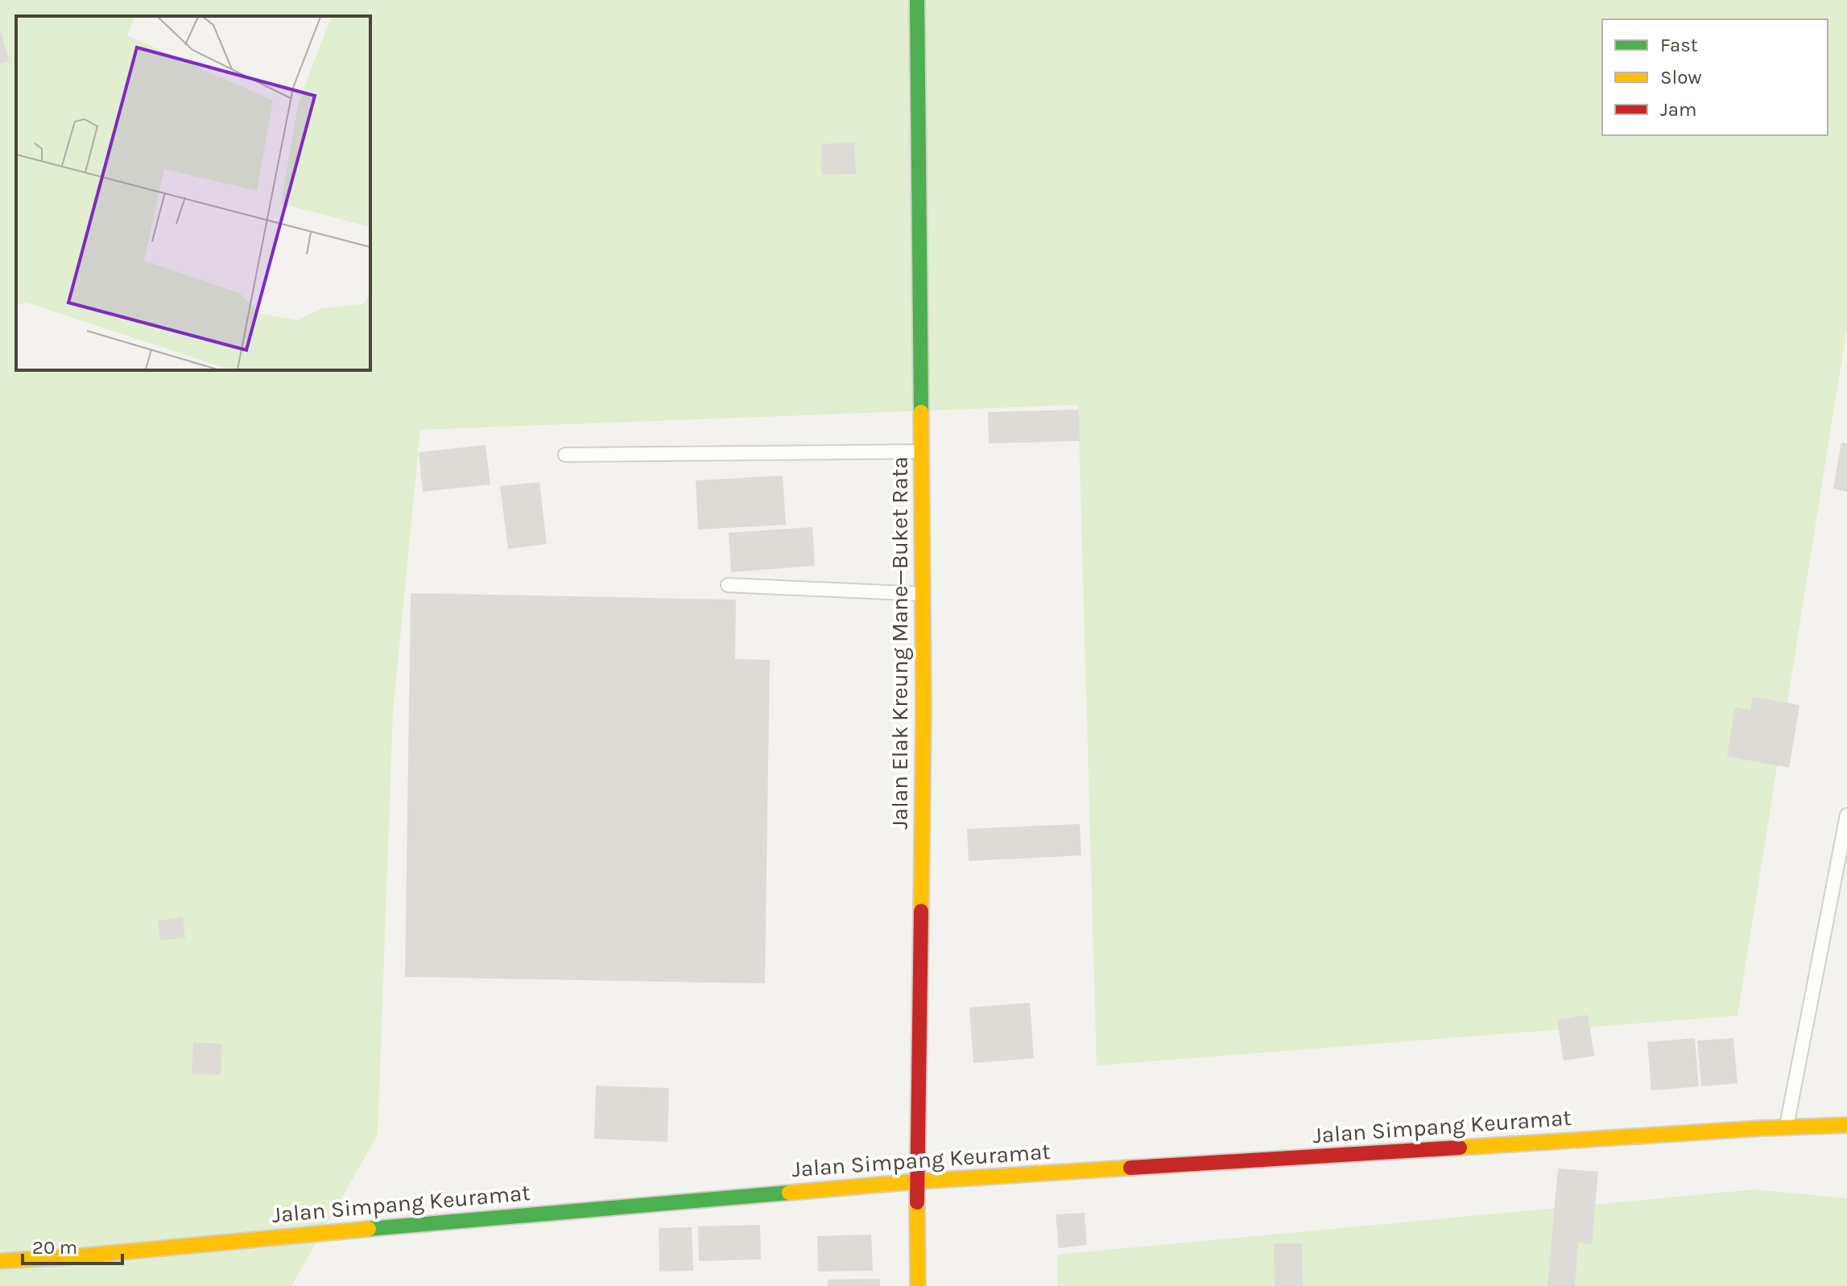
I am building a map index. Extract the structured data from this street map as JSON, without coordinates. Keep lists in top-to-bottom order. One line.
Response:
{"streets":{"main road":["Jalan Elak Kreung Mane—Buket Rata","Jalan Simpang Keuramat"]},"crossings":[["Jalan Elak Kreung Mane—Buket Rata","Jalan Simpang Keuramat"]],"legend":["Fast","Slow","Jam"],"scale_bar":"20 m"}
